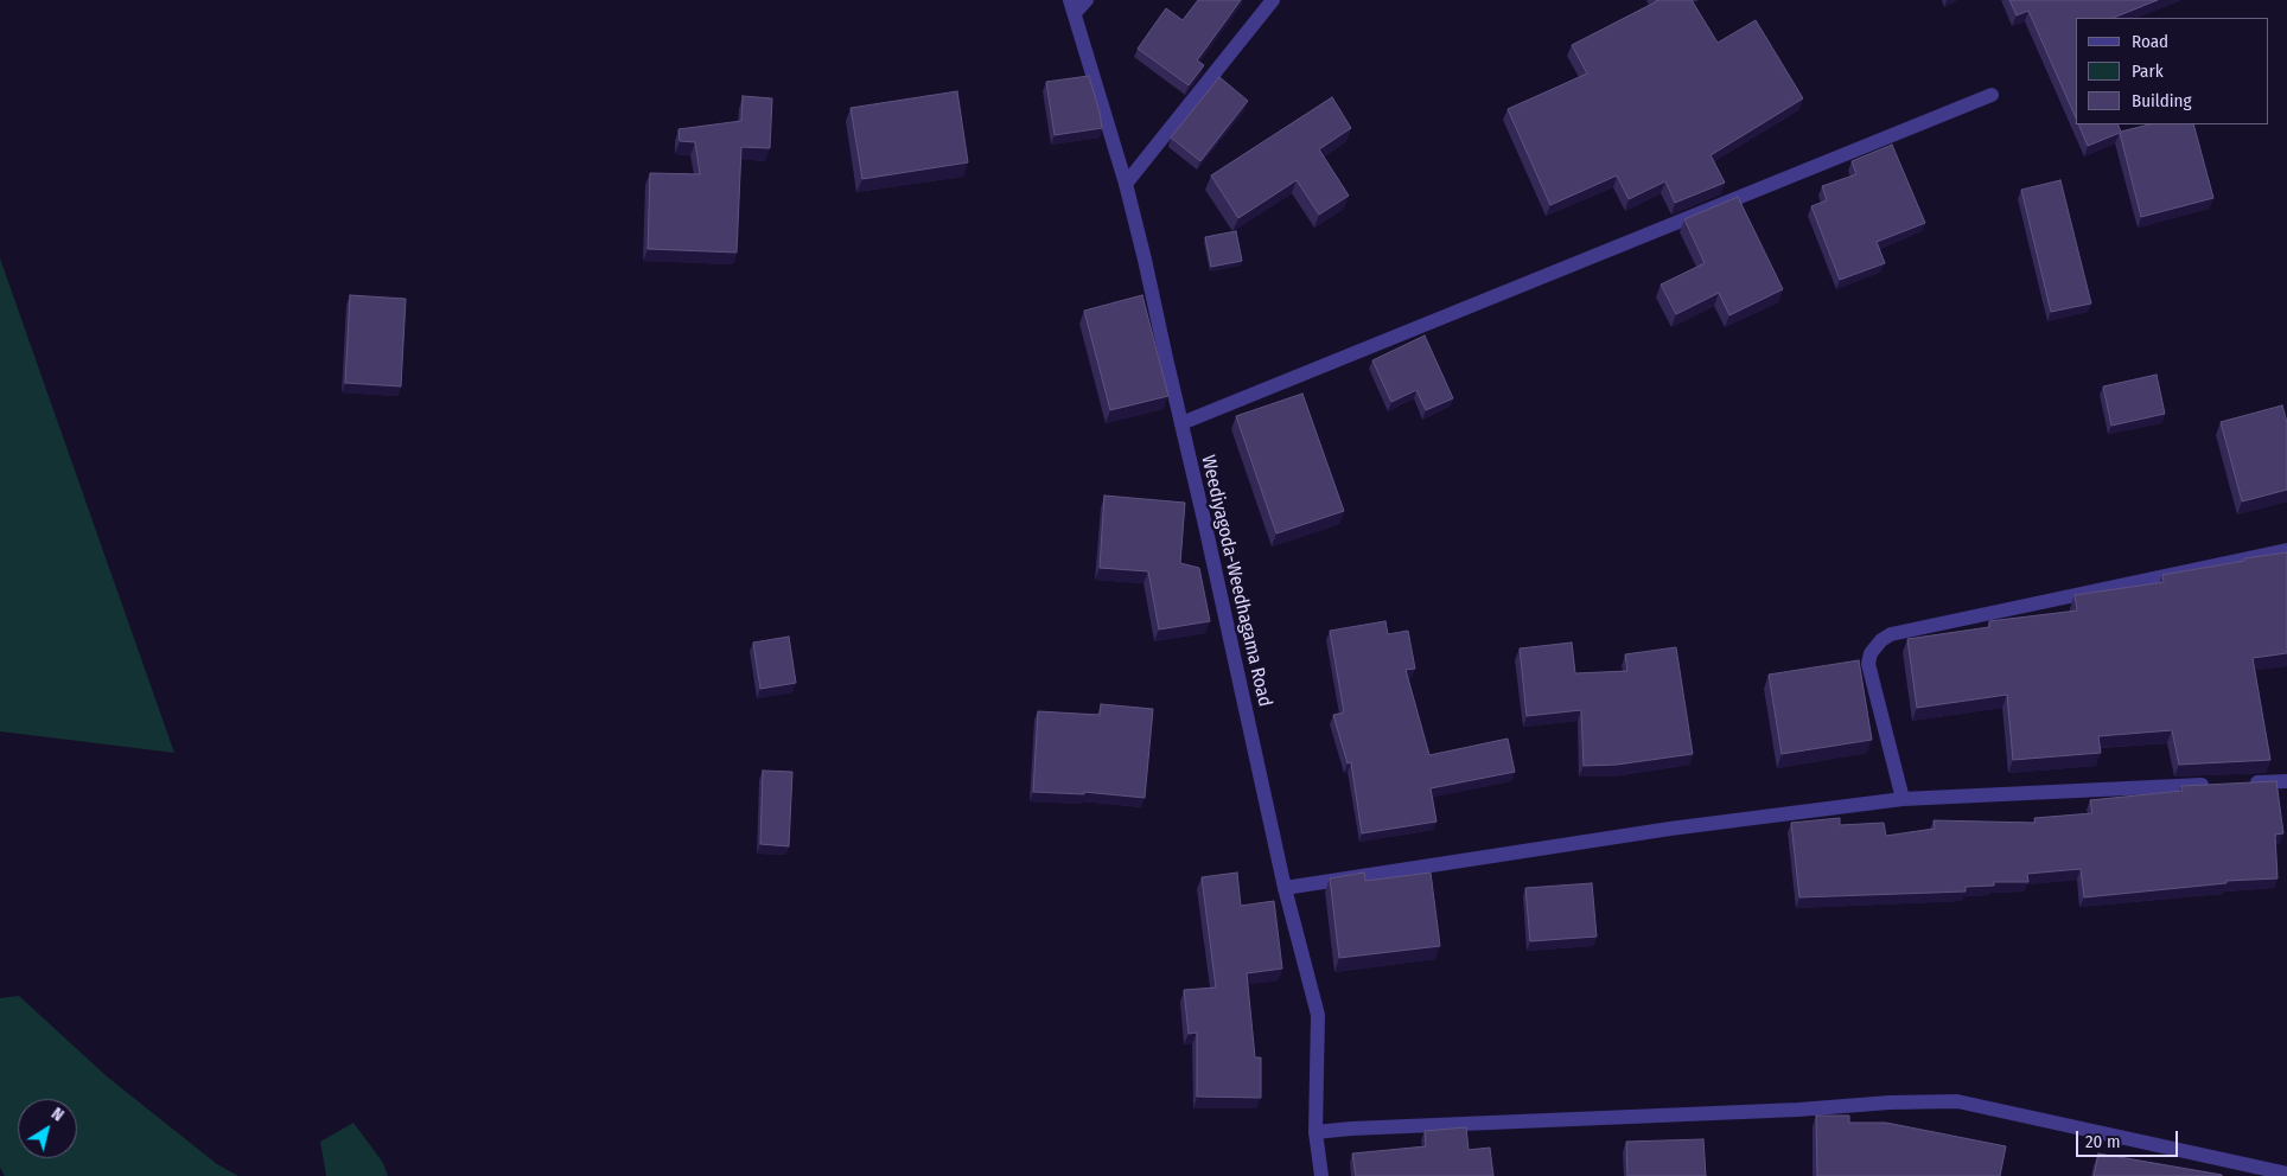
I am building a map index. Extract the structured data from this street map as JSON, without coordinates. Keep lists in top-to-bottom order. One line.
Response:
{"streets":{"street":["Weediyagoda-Weedhagama Road"]},"legend":["Road","Park","Building"],"scale_bar":"20 m","north":"top right"}
